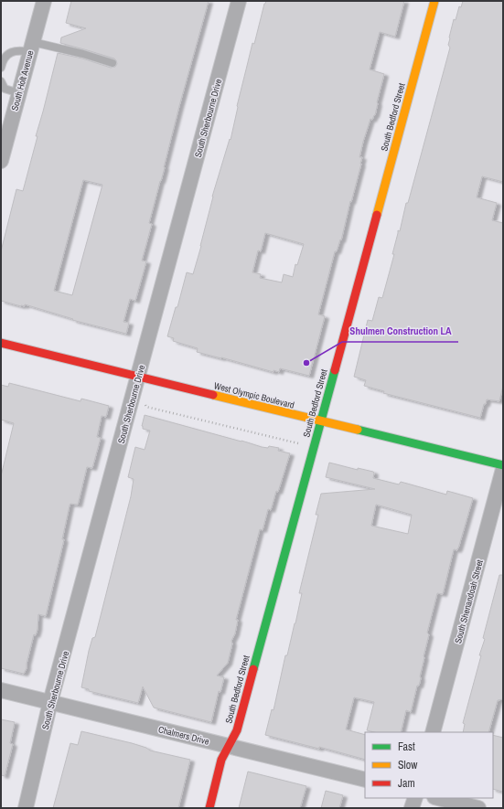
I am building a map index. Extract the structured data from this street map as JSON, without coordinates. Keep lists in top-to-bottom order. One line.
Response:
{"streets":{"street":["South Holt Avenue","South Bedford Street","South Sherbourne Drive","West Olympic Boulevard","South Shenandoah Street","Chalmers Drive"]},"crossings":[["South Bedford Street","West Olympic Boulevard"],["South Bedford Street","Chalmers Drive"],["South Sherbourne Drive","West Olympic Boulevard"],["South Sherbourne Drive","Chalmers Drive"]],"places":["Shulmen Construction LA"],"legend":["Fast","Slow","Jam"]}
